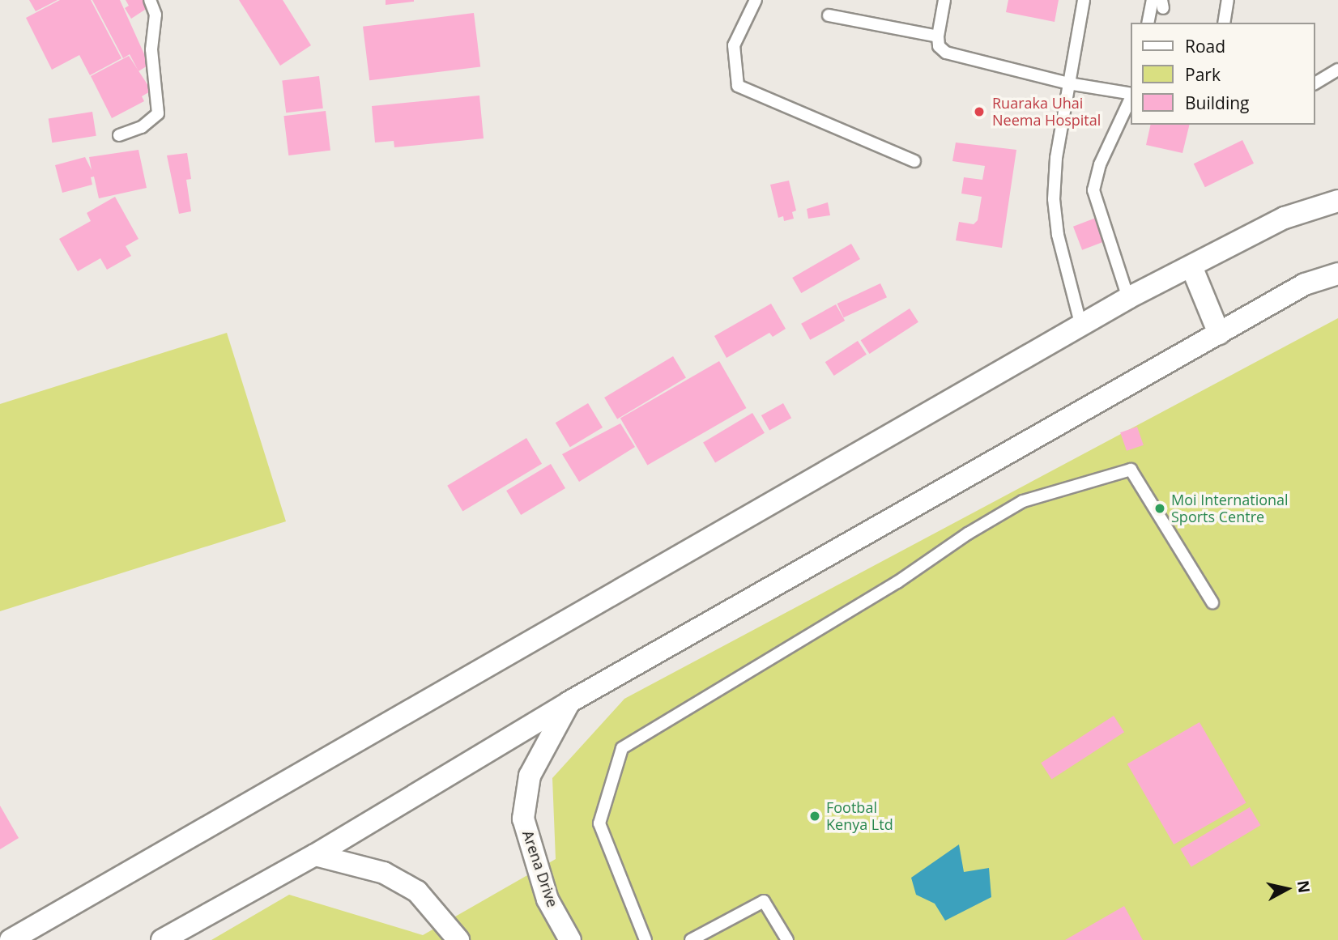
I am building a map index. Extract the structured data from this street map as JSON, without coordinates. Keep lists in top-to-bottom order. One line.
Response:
{"streets":{"street":["Arena Drive"]},"places":["Ruaraka Uhai Neema Hospital","Moi International Sports Centre","Footbal Kenya Ltd"],"legend":["Road","Park","Building"],"north":"right"}
